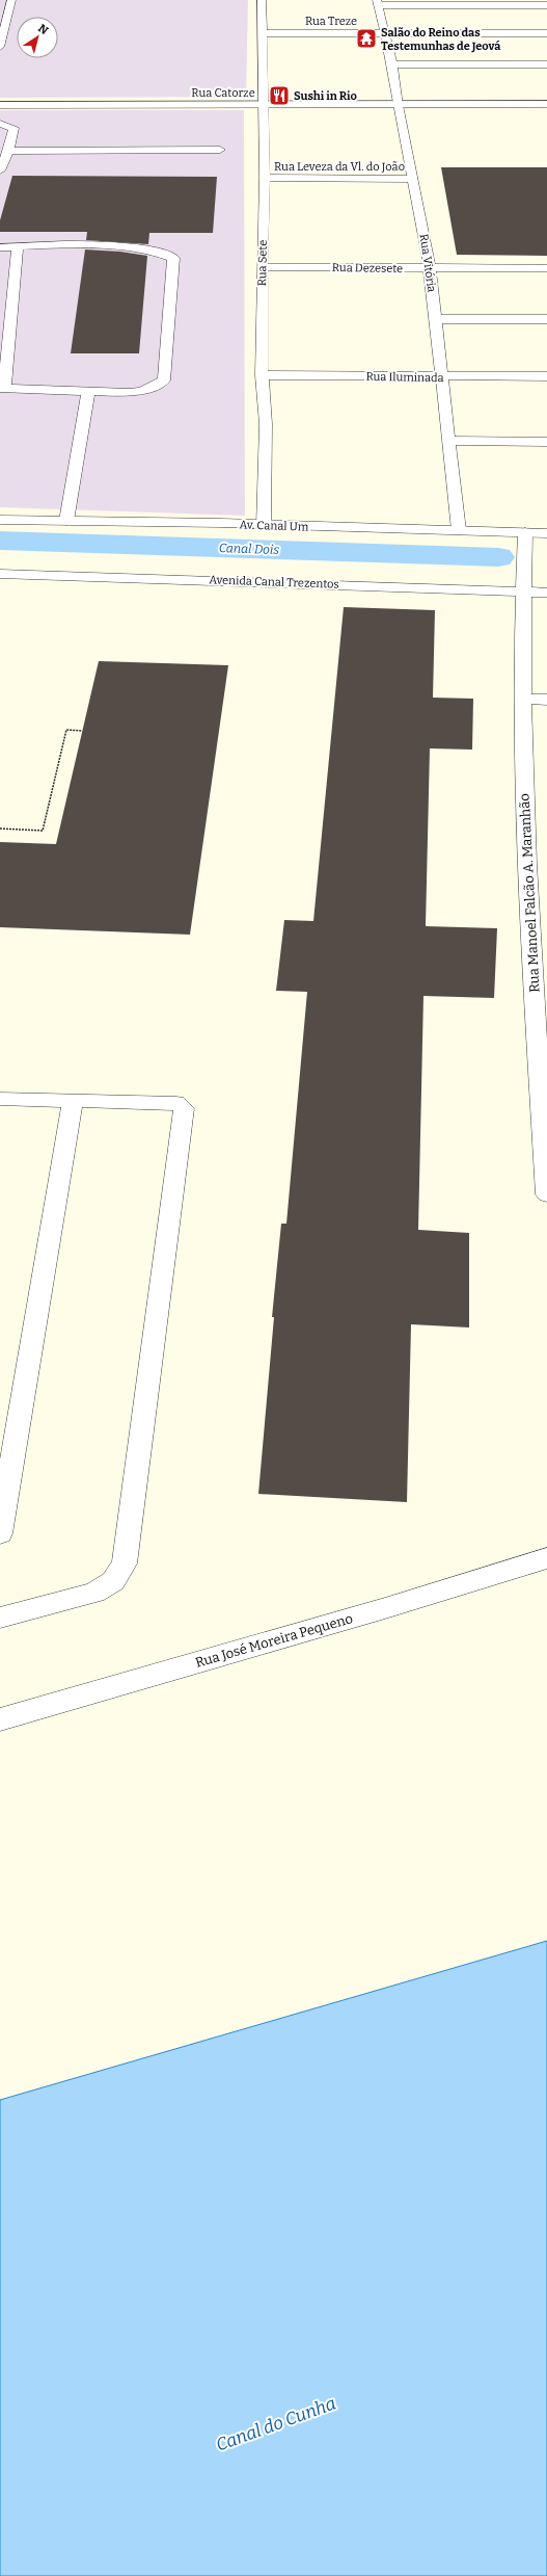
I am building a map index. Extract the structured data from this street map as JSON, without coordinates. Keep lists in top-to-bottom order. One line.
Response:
{"streets":{"street":["Rua Treze","Rua Catorze","Rua Leveza da Vl. do João","Rua Sete","Rua Vitória","Rua Dezesete","Rua Iluminada","Av. Canal Um","Avenida Canal Trezentos","Rua Manoel Falcão A. Maranhão","Rua José Moreira Pequeno"]},"crossings":[["Rua Treze","Rua Sete"],["Rua Treze","Rua Vitória"],["Rua Catorze","Rua Sete"],["Rua Catorze","Rua Vitória"],["Rua Leveza da Vl. do João","Rua Sete"],["Rua Leveza da Vl. do João","Rua Vitória"],["Rua Sete","Rua Dezesete"],["Rua Sete","Rua Iluminada"],["Rua Sete","Av. Canal Um"],["Rua Vitória","Rua Dezesete"],["Rua Vitória","Rua Iluminada"],["Rua Vitória","Av. Canal Um"],["Av. Canal Um","Rua Manoel Falcão A. Maranhão"],["Avenida Canal Trezentos","Rua Manoel Falcão A. Maranhão"]],"water":["Canal Dois","Canal do Cunha"],"places":{"temple":["Salão do Reino das Testemunhas de Jeová"],"restaurant":["Sushi in Rio"]},"north":"top right"}
